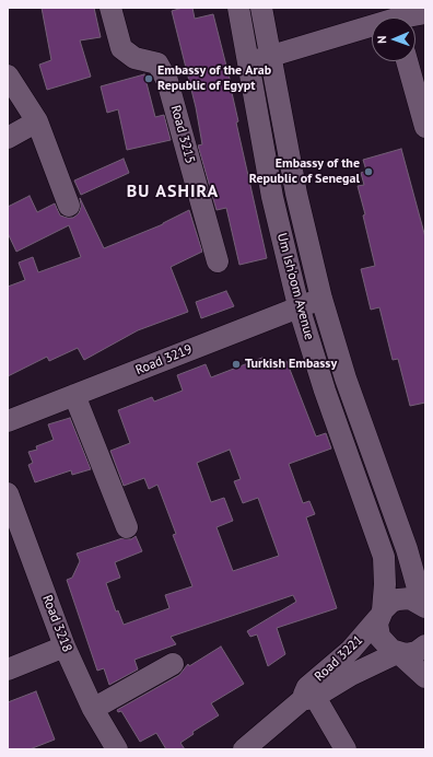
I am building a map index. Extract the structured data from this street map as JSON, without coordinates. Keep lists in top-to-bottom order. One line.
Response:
{"streets":{"street":["Road 3215","Um Ish'oom Avenue","Road 3219","Road 3218","Road 3221"]},"crossings":[["Um Ish'oom Avenue","Road 3219"],["Um Ish'oom Avenue","Road 3221"]],"districts":["BU ASHIRA"],"places":["Embassy of the Arab Republic of Egypt","Embassy of the Republic of Senegal","Turkish Embassy"],"north":"left"}
